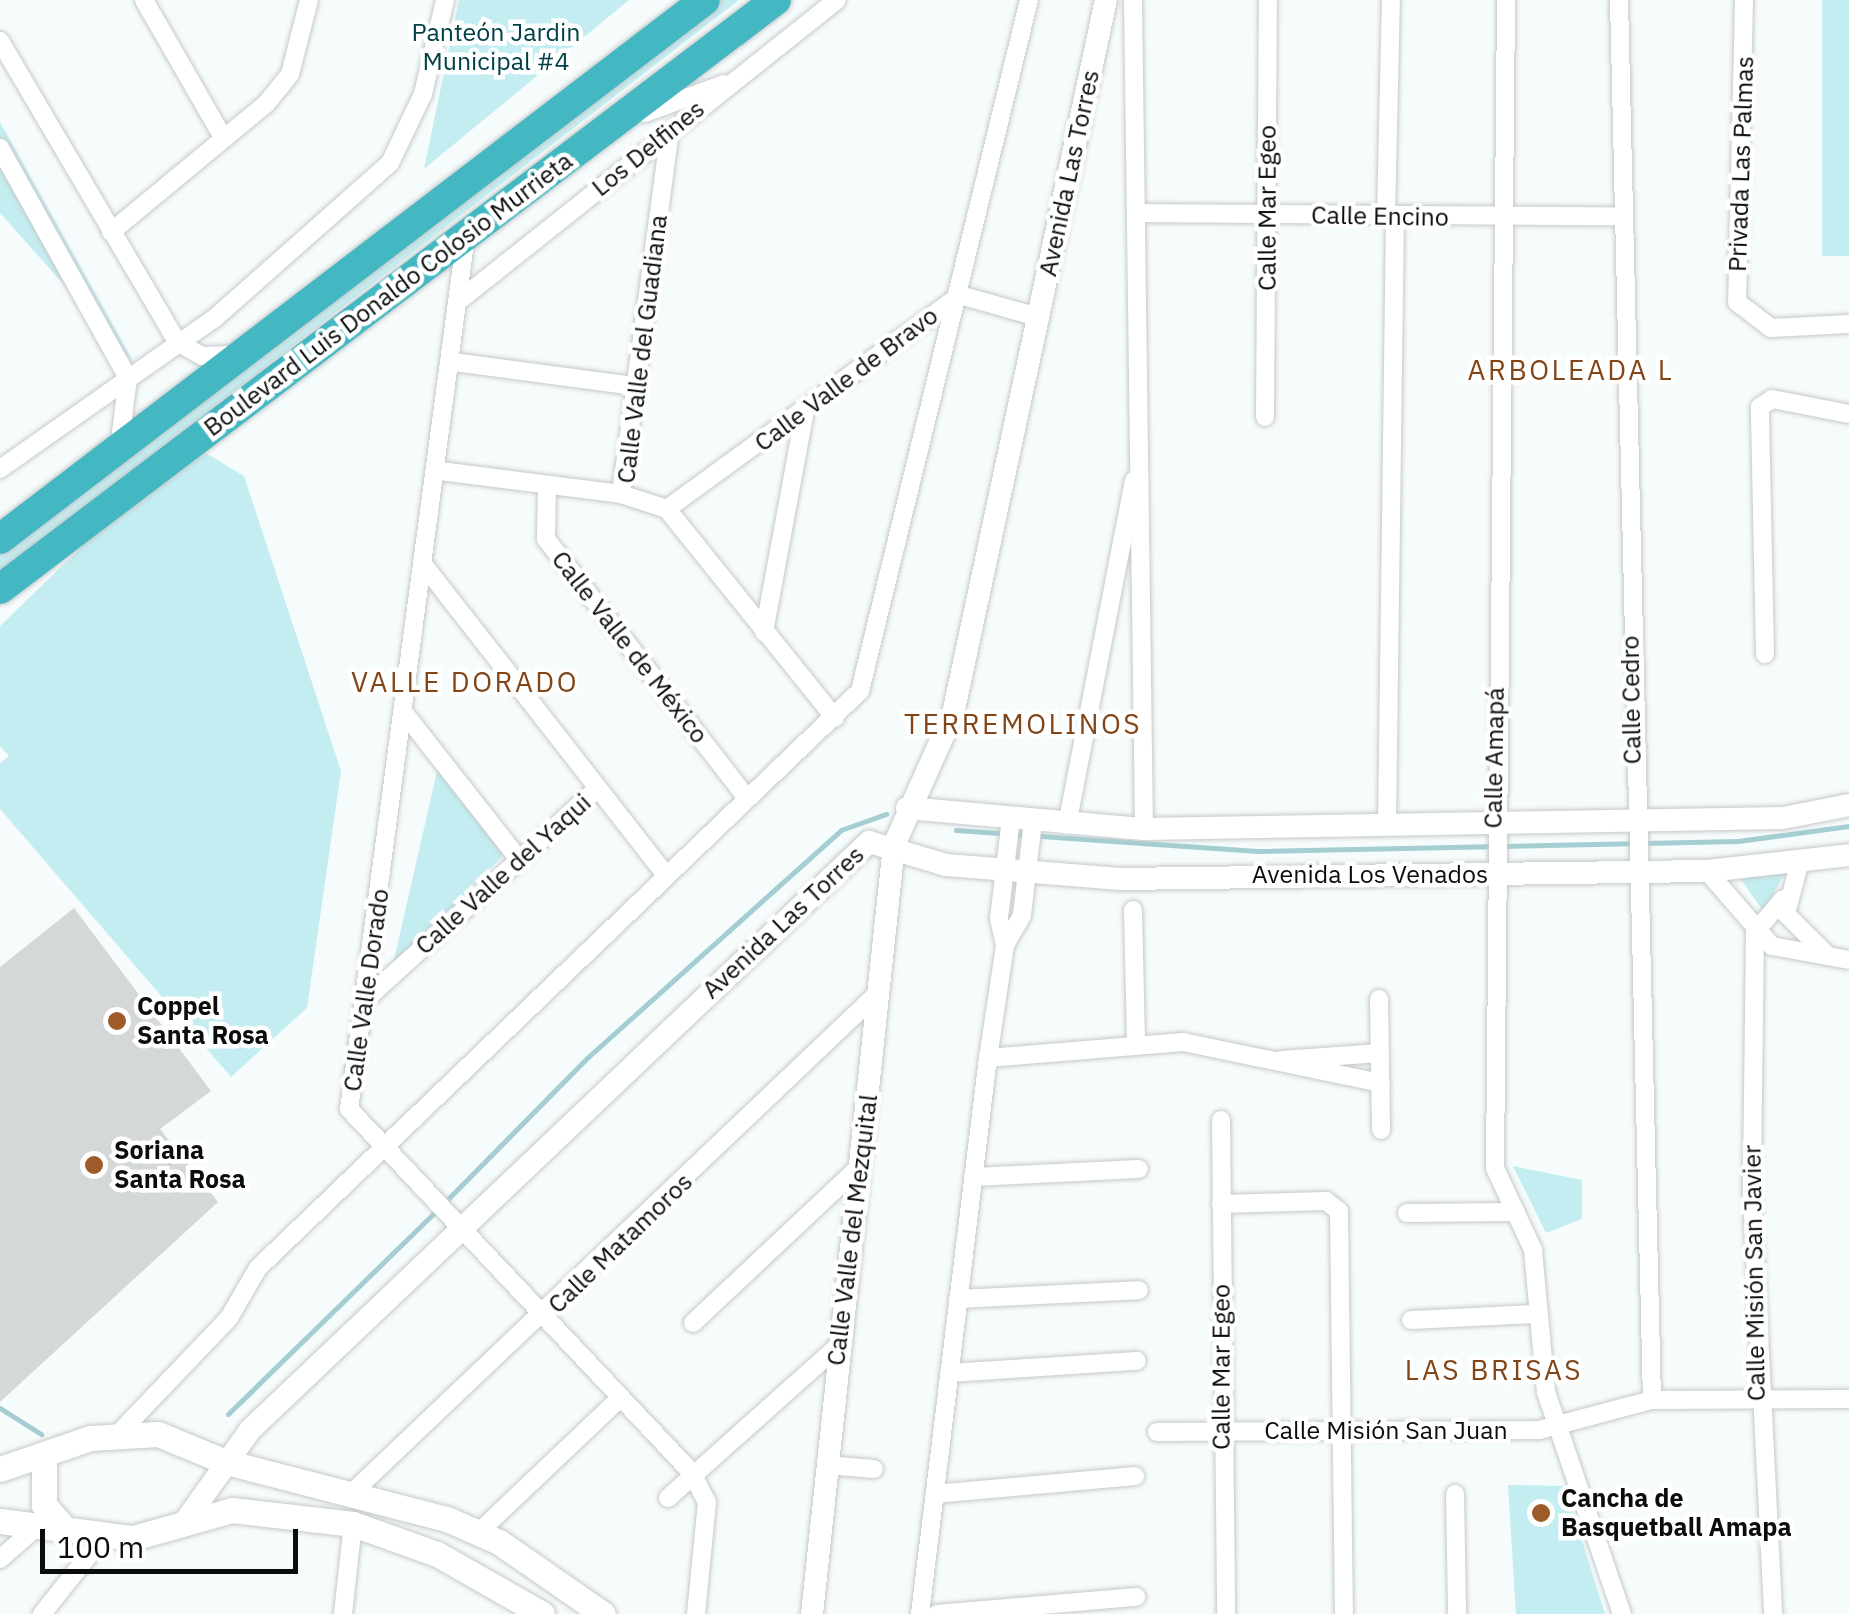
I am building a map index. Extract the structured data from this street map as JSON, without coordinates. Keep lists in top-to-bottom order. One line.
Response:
{"streets":{"highway":["Boulevard Luis Donaldo Colosio Murrieta"],"street":["Los Delfines","Privada Las Palmas","Avenida Las Torres","Calle Mar Egeo","Calle Encino","Calle Valle del Guadiana","Calle Valle de Bravo","Calle Valle de México","Calle Cedro","Calle Amapá","Calle Valle del Yaqui","Avenida Los Venados","Calle Valle Dorado","Calle Valle del Mezquital","Calle Matamoros","Calle Misión San Javier","Calle Misión San Juan"]},"crossings":[["Los Delfines","Calle Valle del Guadiana"],["Los Delfines","Calle Valle Dorado"],["Avenida Las Torres","Calle Valle de Bravo"],["Avenida Las Torres","Avenida Los Venados"],["Avenida Las Torres","Calle Valle Dorado"],["Avenida Las Torres","Calle Valle del Mezquital"],["Calle Mar Egeo","Calle Encino"],["Calle Mar Egeo","Calle Misión San Juan"],["Calle Encino","Calle Cedro"],["Calle Encino","Calle Amapá"],["Boulevard Luis Donaldo Colosio Murrieta","Calle Valle Dorado"],["Calle Valle del Guadiana","Calle Valle de Bravo"],["Calle Cedro","Avenida Los Venados"],["Calle Cedro","Calle Misión San Juan"],["Calle Amapá","Avenida Los Venados"],["Calle Amapá","Calle Misión San Juan"],["Calle Valle del Yaqui","Calle Valle Dorado"],["Avenida Los Venados","Calle Valle del Mezquital"],["Calle Valle Dorado","Calle Matamoros"],["Calle Valle del Mezquital","Calle Matamoros"],["Calle Misión San Javier","Calle Misión San Juan"]],"districts":["ARBOLEADA L","VALLE DORADO","TERREMOLINOS","LAS BRISAS"],"parks":["Panteón Jardin Municipal #4"],"places":["Coppel Santa Rosa","Soriana Santa Rosa","Cancha de Basquetball Amapa"],"scale_bar":"100 m"}
